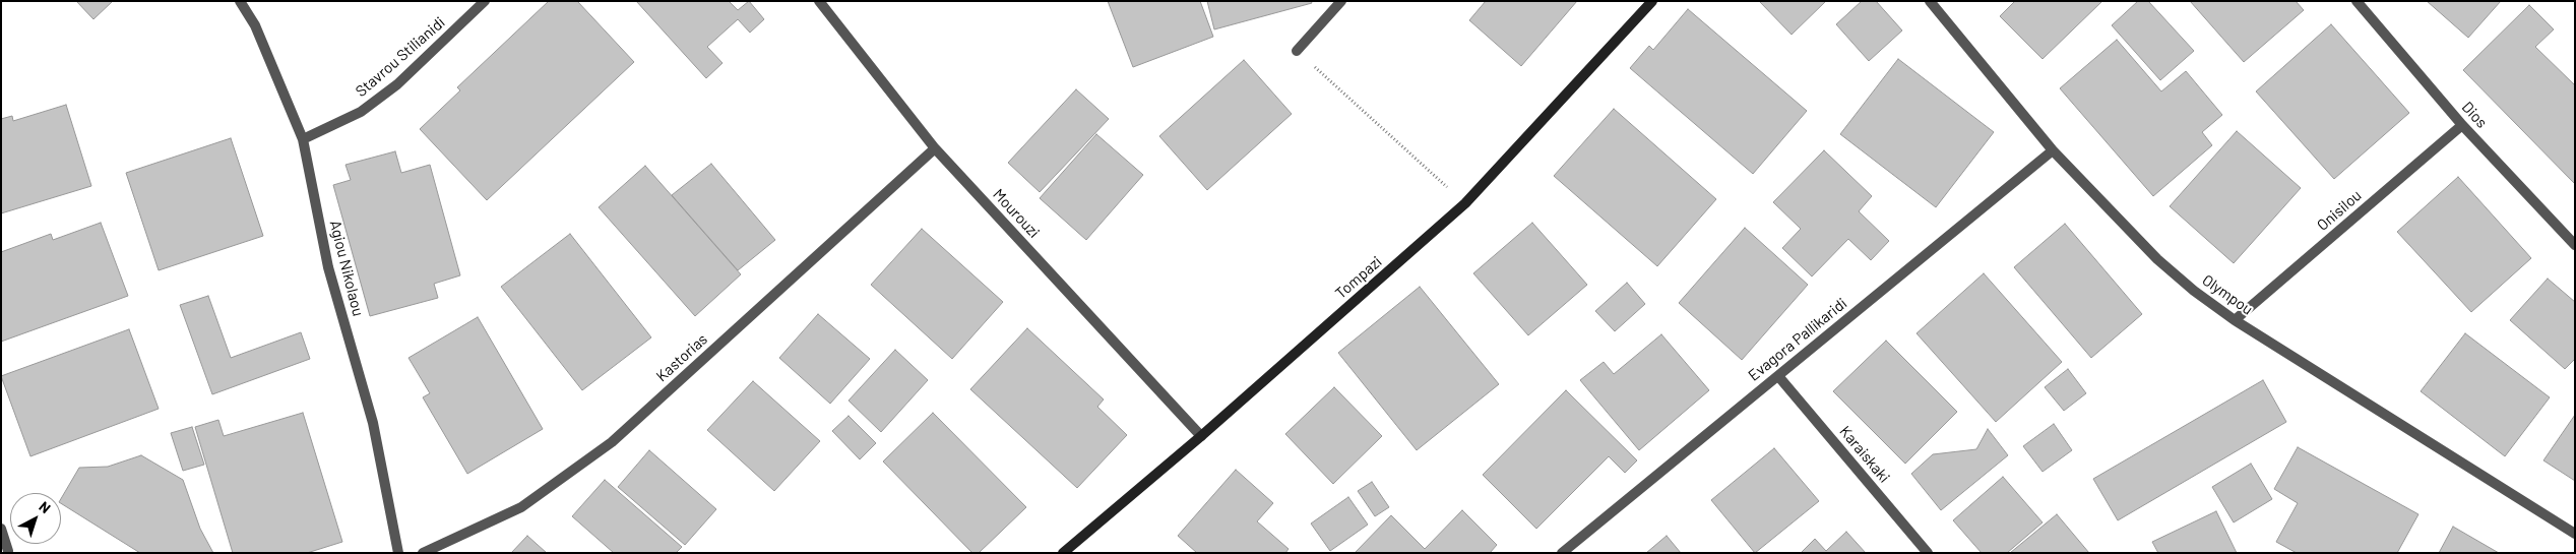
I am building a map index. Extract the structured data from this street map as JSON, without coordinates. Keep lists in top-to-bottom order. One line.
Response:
{"streets":{"street":["Stavrou Stilianidi","Dios","Onisilou","Mourouzi","Agiou Nikolaou","Tompazi","Olympou","Evagora Pallikaridi","Kastorias","Karaiskaki"]},"crossings":[["Stavrou Stilianidi","Agiou Nikolaou"],["Dios","Onisilou"],["Onisilou","Olympou"],["Mourouzi","Tompazi"],["Mourouzi","Kastorias"],["Olympou","Evagora Pallikaridi"],["Evagora Pallikaridi","Karaiskaki"]],"north":"top right"}
